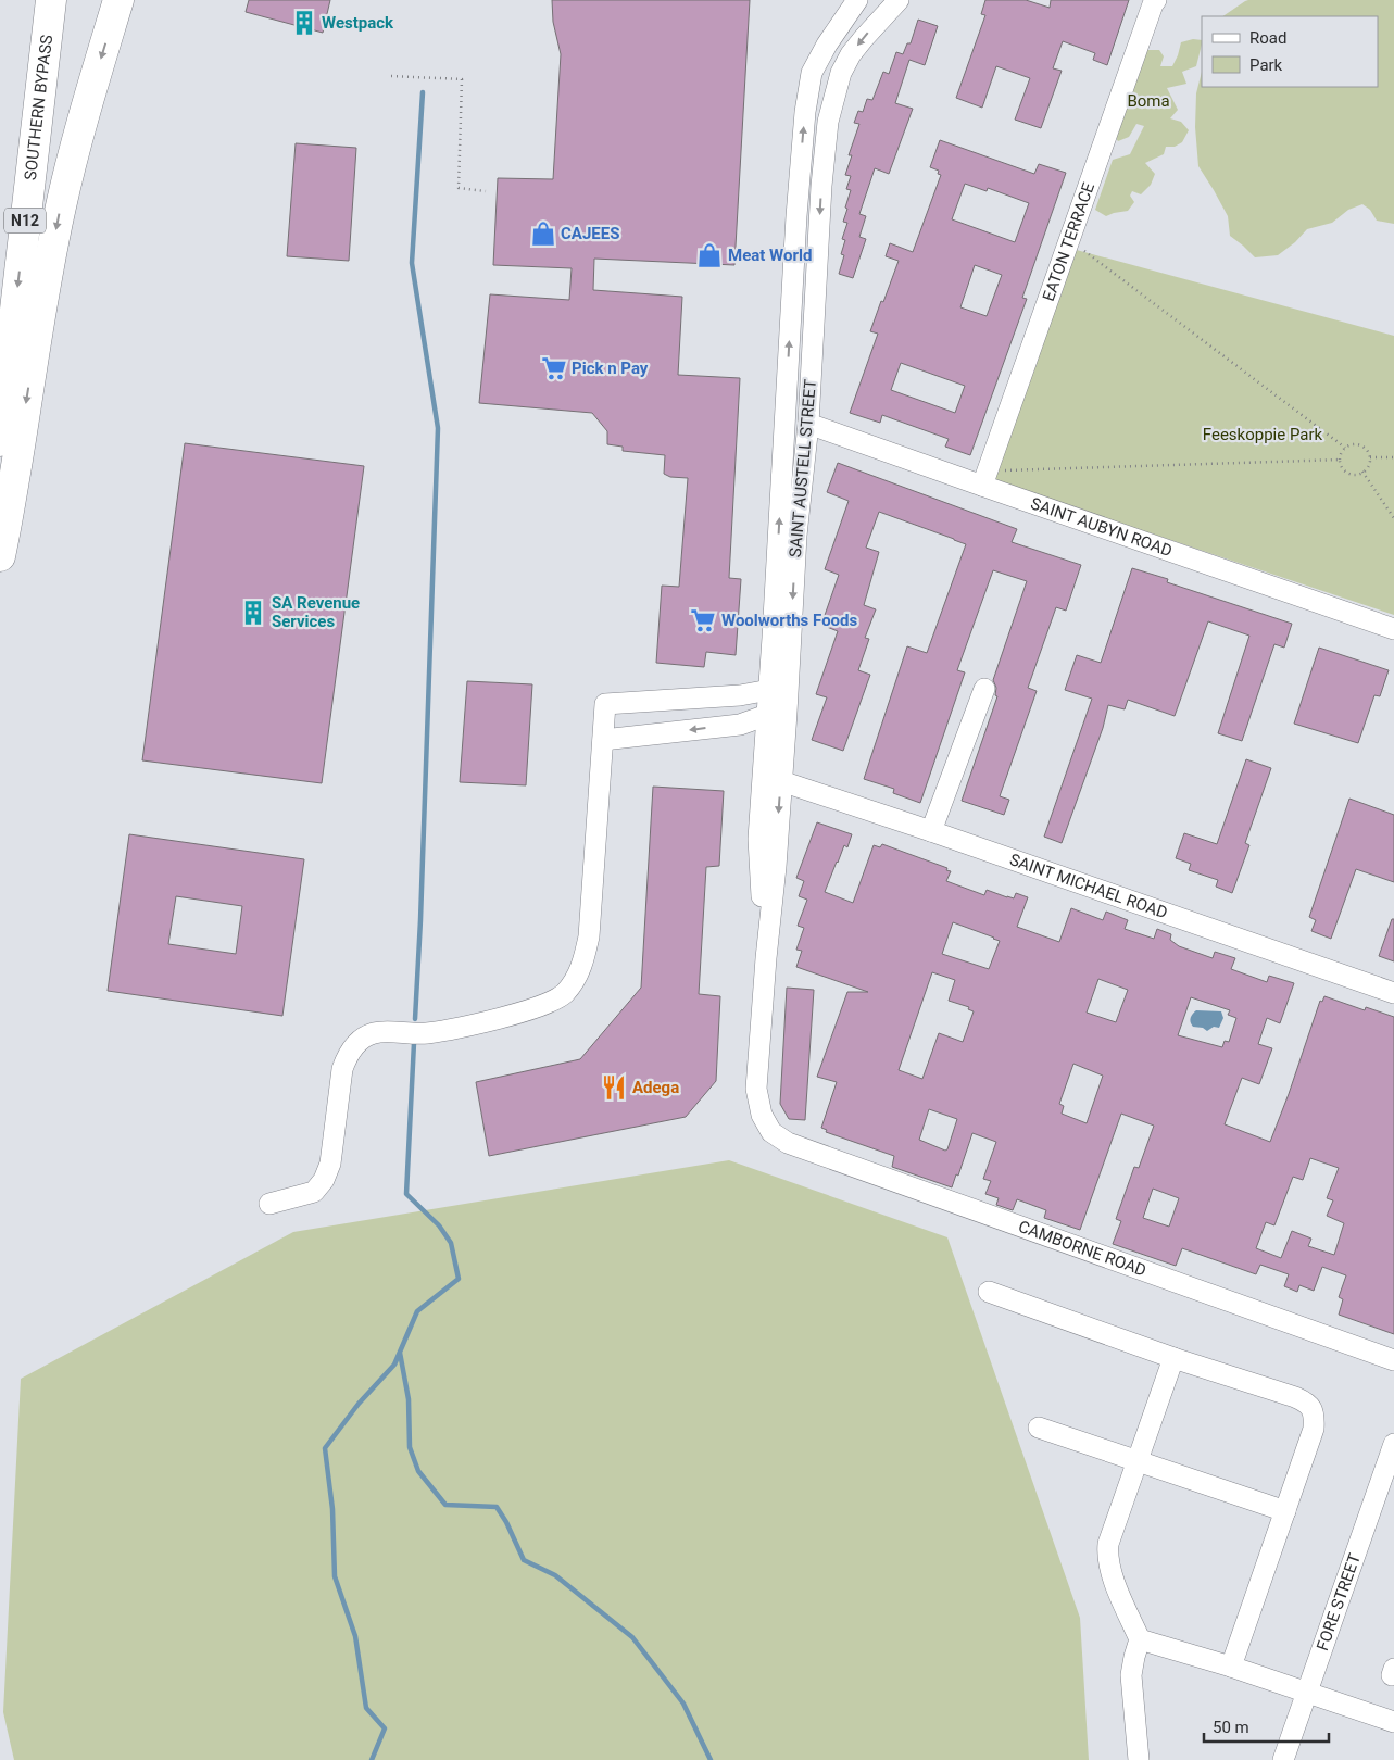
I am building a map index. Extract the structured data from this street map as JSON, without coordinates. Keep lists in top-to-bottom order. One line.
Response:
{"streets":{"highway":["SOUTHERN BYPASS","N12"],"street":["EATON TERRACE","SAINT AUSTELL STREET","SAINT AUBYN ROAD","SAINT MICHAEL ROAD","CAMBORNE ROAD","FORE STREET"]},"crossings":[["EATON TERRACE","SAINT AUBYN ROAD"],["SAINT AUSTELL STREET","SAINT AUBYN ROAD"],["SAINT AUSTELL STREET","SAINT MICHAEL ROAD"],["SAINT AUSTELL STREET","CAMBORNE ROAD"]],"parks":["Boma","Feeskoppie Park"],"places":{"building":["Westpack","SA Revenue Services"],"shop":["CAJEES","Meat World"],"supermarket":["Pick n Pay","Woolworths Foods"],"restaurant":["Adega"]},"legend":["Road","Park"],"scale_bar":"50 m"}
